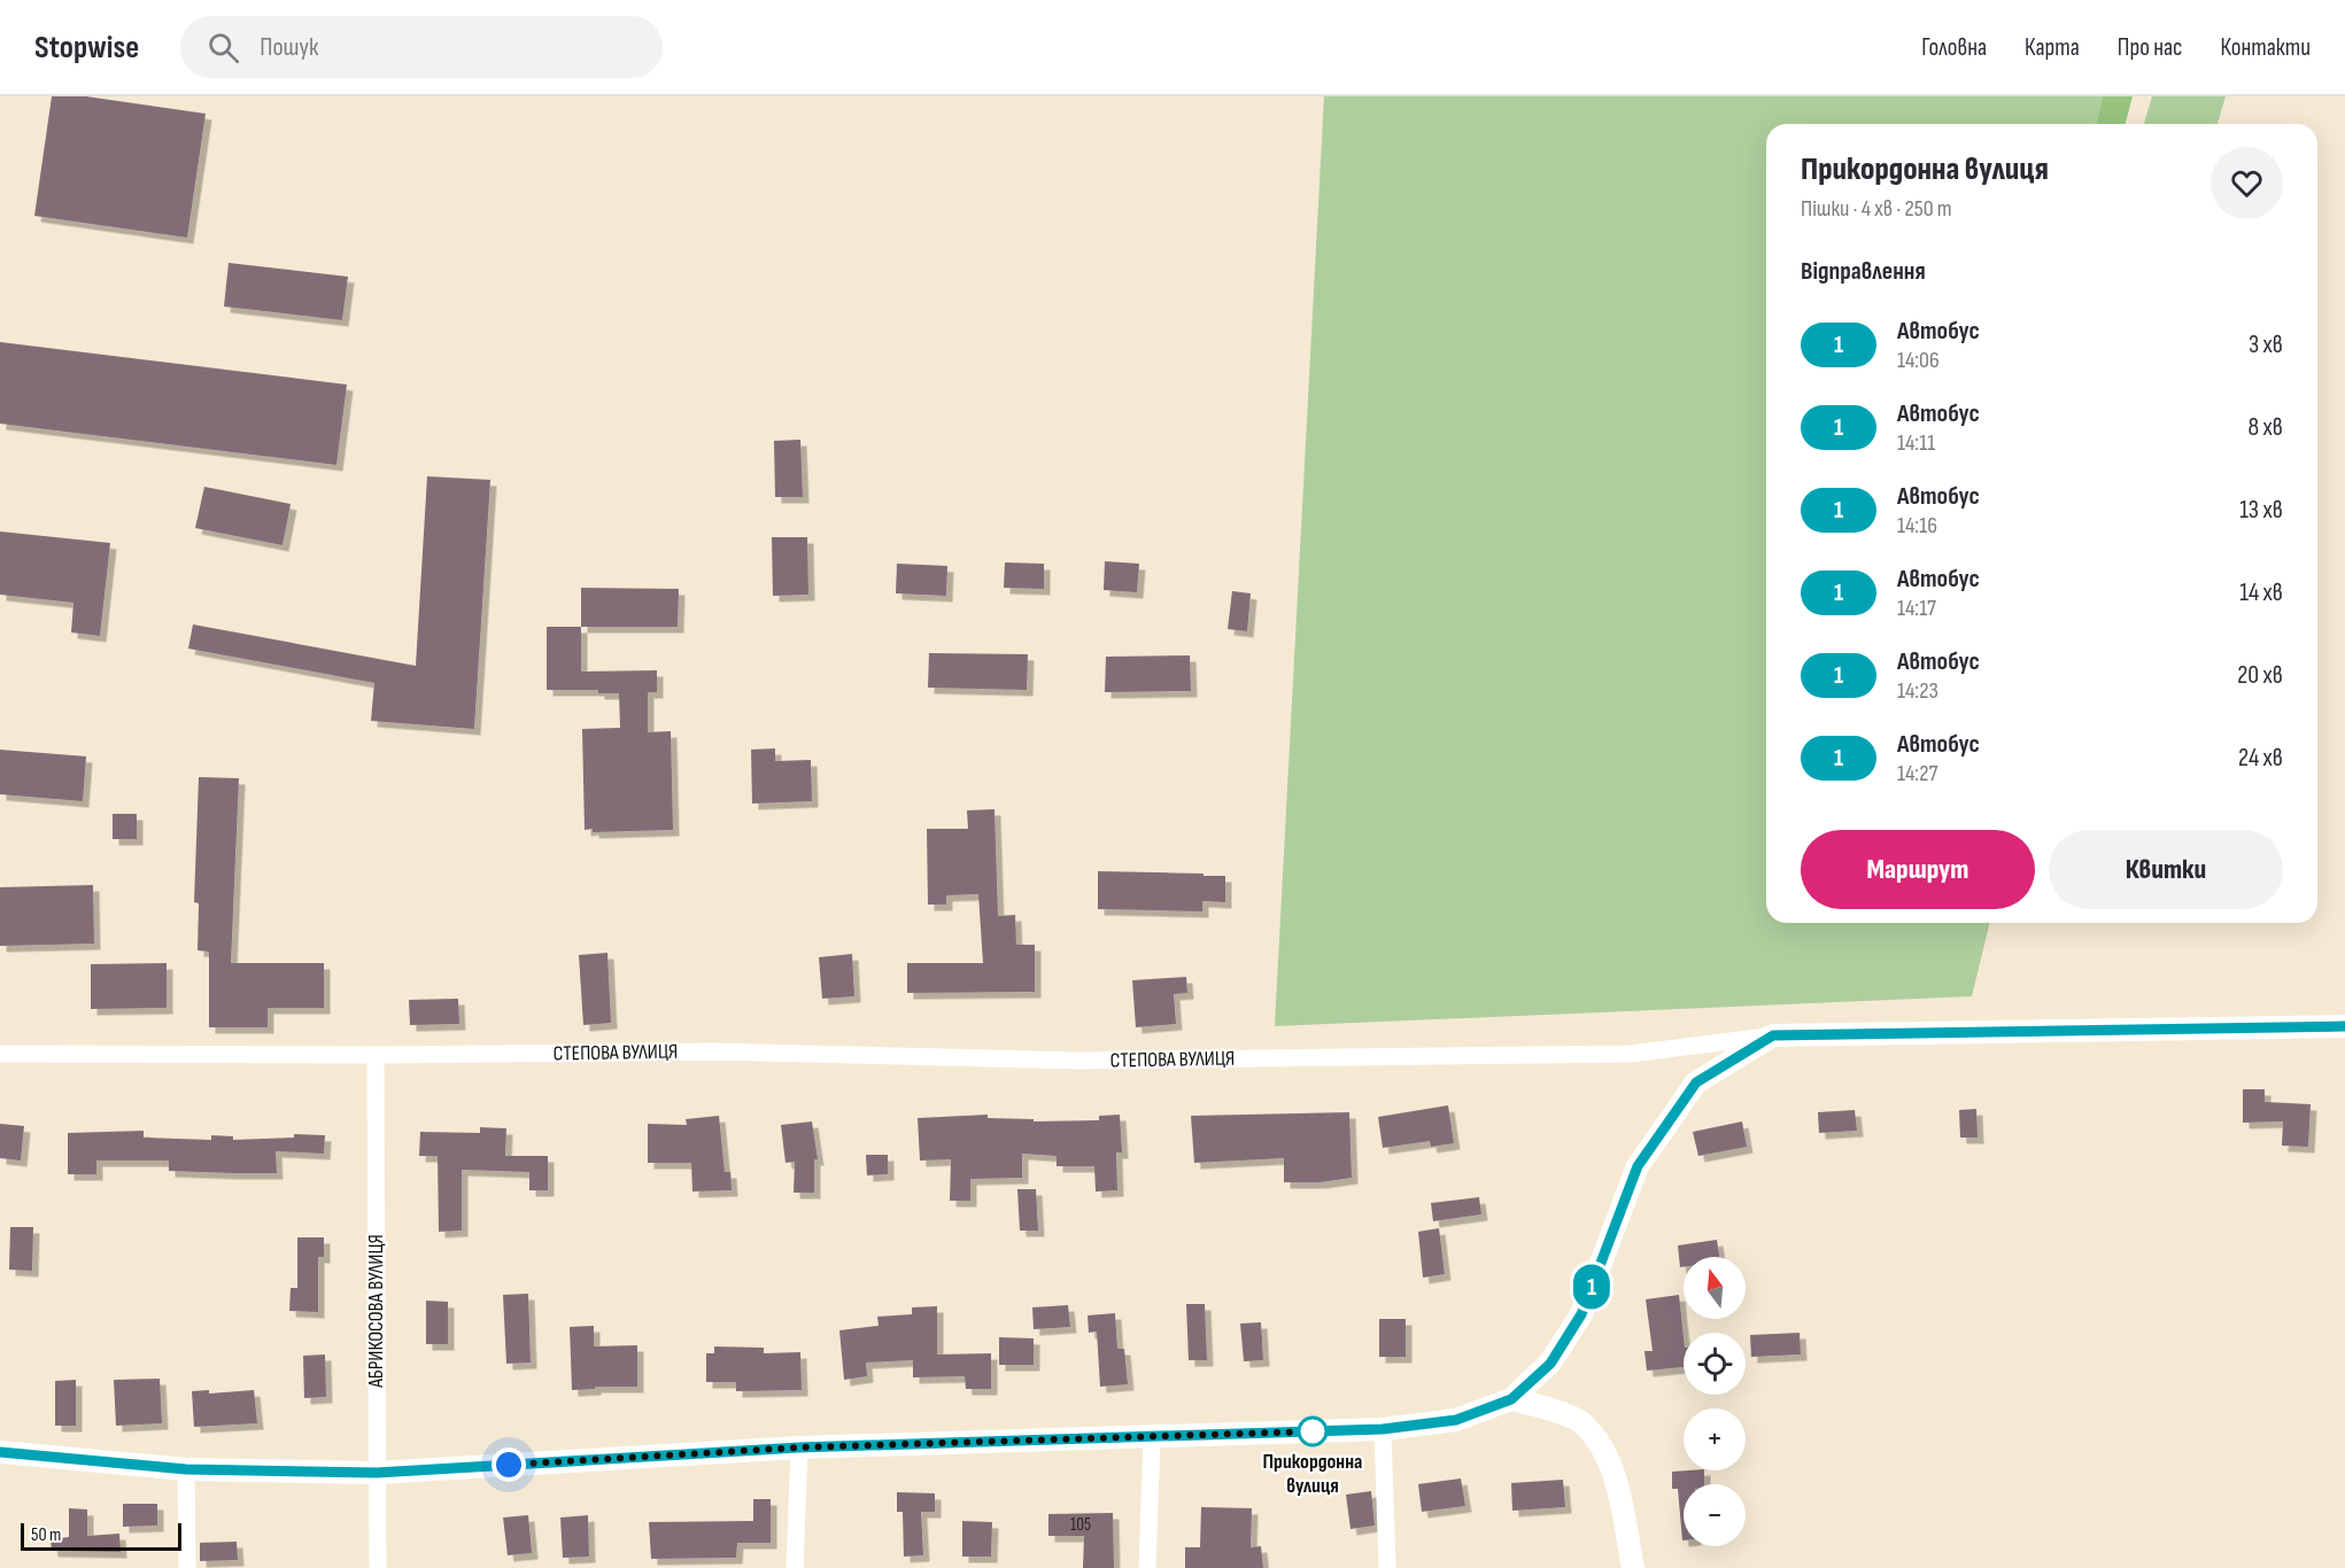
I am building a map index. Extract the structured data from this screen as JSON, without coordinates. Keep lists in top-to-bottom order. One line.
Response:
{"streets":{"street":["СТЕПОВА ВУЛИЦЯ","АБРИКОСОВА ВУЛИЦЯ"]},"crossings":[["СТЕПОВА ВУЛИЦЯ","АБРИКОСОВА ВУЛИЦЯ"]],"places":["Прикордонна вулиця"],"lines":["bus line 1"],"house_numbers":["105"],"scale_bar":"50 m","north":"top","page":{"header":"Stopwise","search":"Пошук","nav":["Головна","Карта","Про нас","Контакти"],"on_map":"1","heading":[["Прикордонна вулиця","Пішки · 4 хв · 250 m"],"Відправлення"],"list":[{"mark":"1","name":"Автобус","note":"14:06","value":"3 хв"},{"mark":"1","name":"Автобус","note":"14:11","value":"8 хв"},{"mark":"1","name":"Автобус","note":"14:16","value":"13 хв"},{"mark":"1","name":"Автобус","note":"14:17","value":"14 хв"},{"mark":"1","name":"Автобус","note":"14:23","value":"20 хв"},{"mark":"1","name":"Автобус","note":"14:27","value":"24 хв"}],"buttons":["Маршрут","Квитки"],"map_buttons":["+","−"],"scale":"50 m"}}
